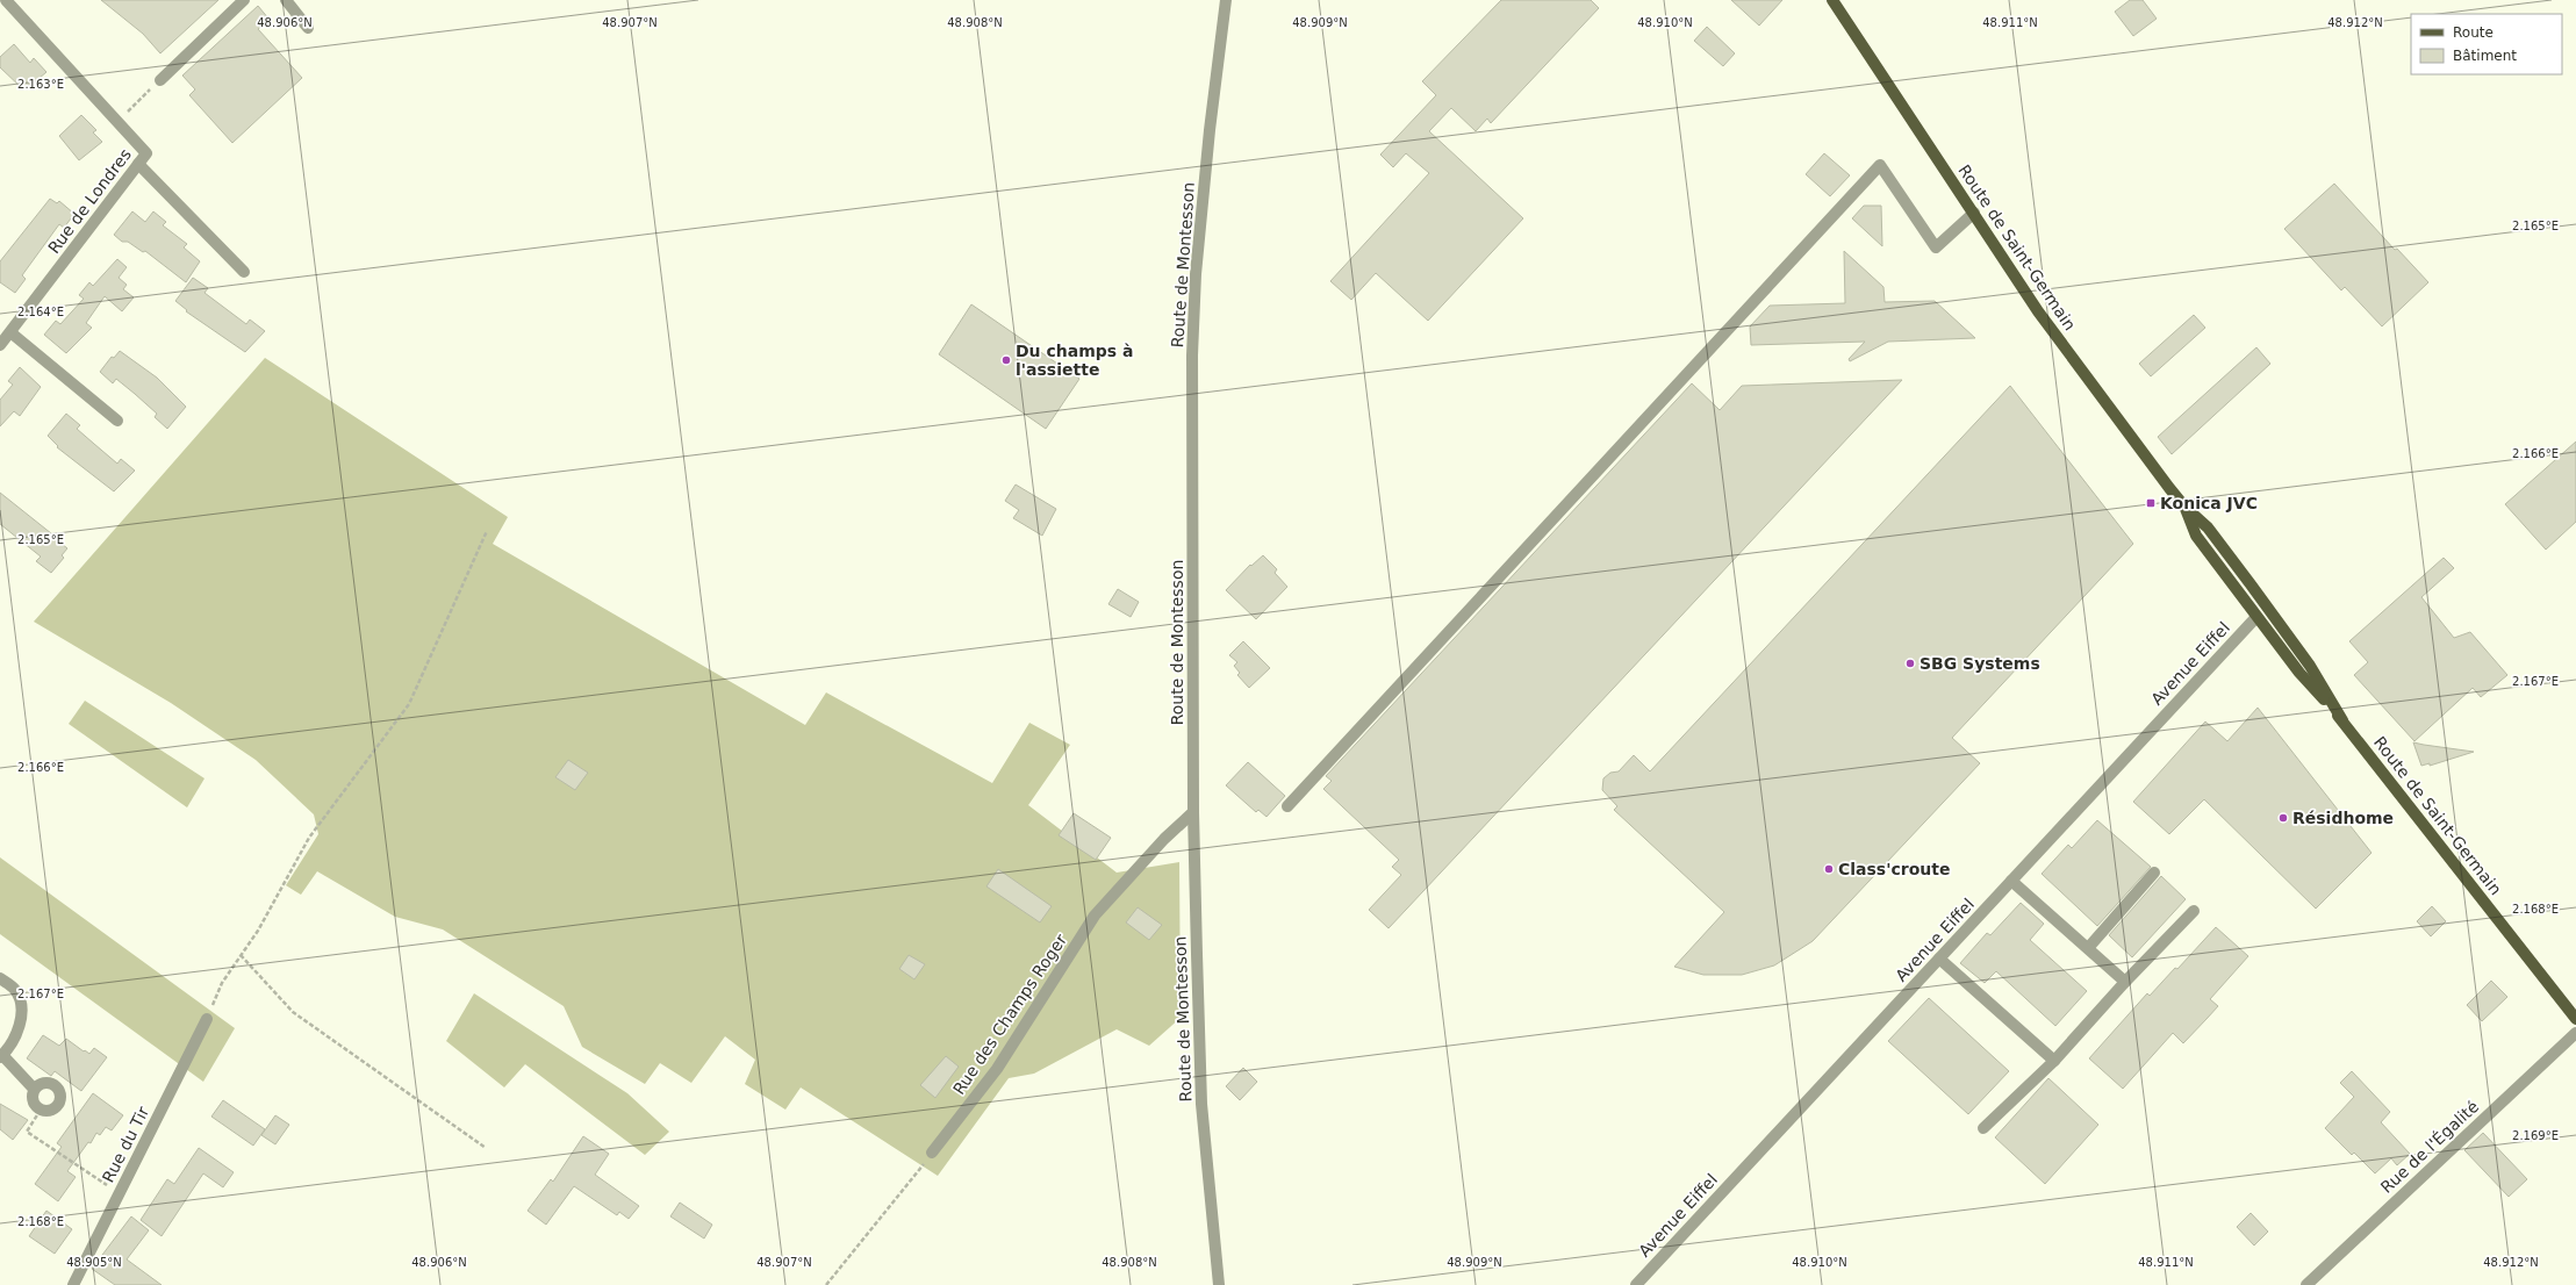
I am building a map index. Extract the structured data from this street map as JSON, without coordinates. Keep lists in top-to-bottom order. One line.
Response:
{"streets":{"main road":["Route de Saint-Germain"],"street":["Rue de Londres","Route de Montesson","Avenue Eiffel","Rue des Champs Roger","Rue du Tir","Rue de l'Égalité"]},"crossings":[["Route de Saint-Germain","Avenue Eiffel"],["Route de Montesson","Rue des Champs Roger"]],"places":{"other":["Du champs à l'assiette","SBG Systems","Résidhome","Class'croute"],"transit":["Konica JVC"]},"legend":["Route","Bâtiment"],"coordinates":["48.906°N","48.907°N","48.908°N","48.909°N","48.910°N","48.911°N","48.912°N","2.163°E","2.165°E","2.164°E","2.166°E","2.167°E","2.168°E","2.169°E","48.905°N"]}
